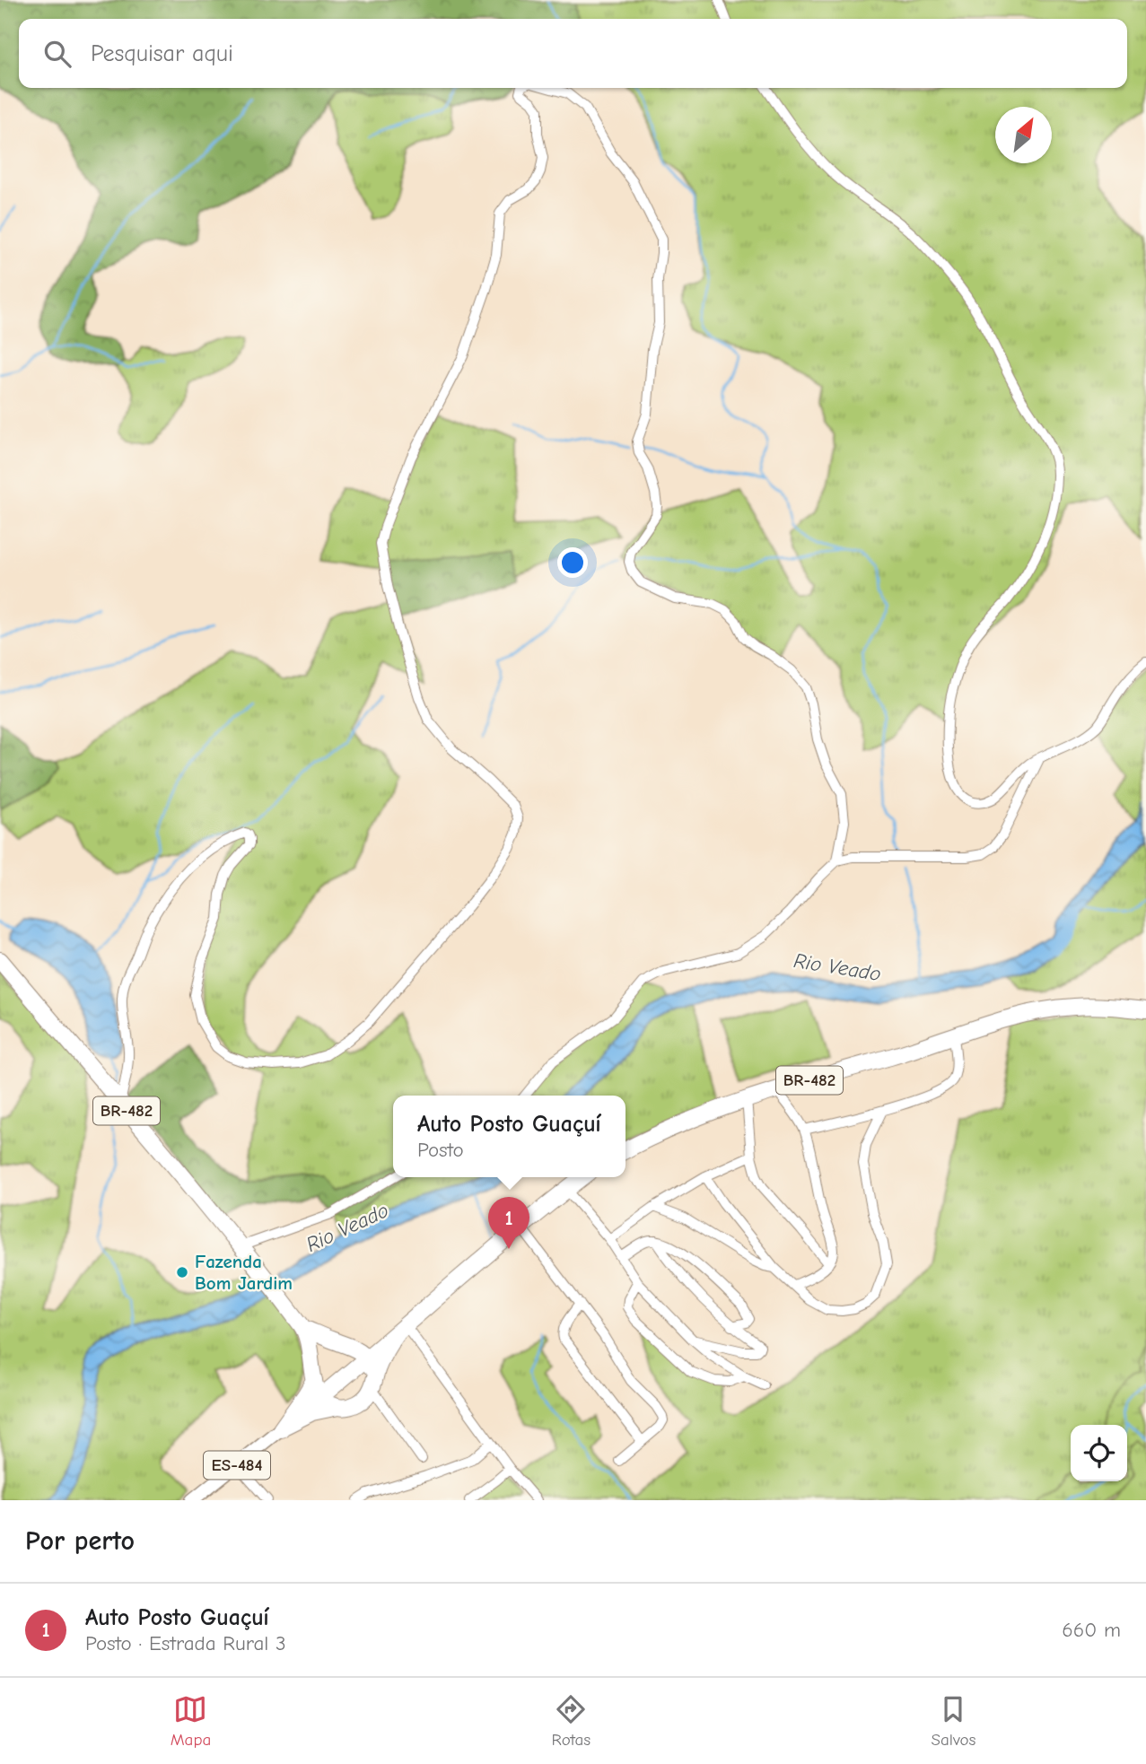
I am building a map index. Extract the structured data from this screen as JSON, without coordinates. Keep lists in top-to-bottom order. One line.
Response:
{"streets":{"highway":["BR-482","ES-484"]},"crossings":[["BR-482","ES-484"]],"water":["Rio Veado"],"places":["Fazenda Bom Jardim"],"north":"top right","page":{"search":"Pesquisar aqui","popup":["Auto Posto Guaçuí","Posto"],"pins":"1","heading":"Por perto","list":[{"mark":"1","name":"Auto Posto Guaçuí","note":"Posto · Estrada Rural 3","value":"660 m"}],"nav":["Mapa","Rotas","Salvos"]}}
